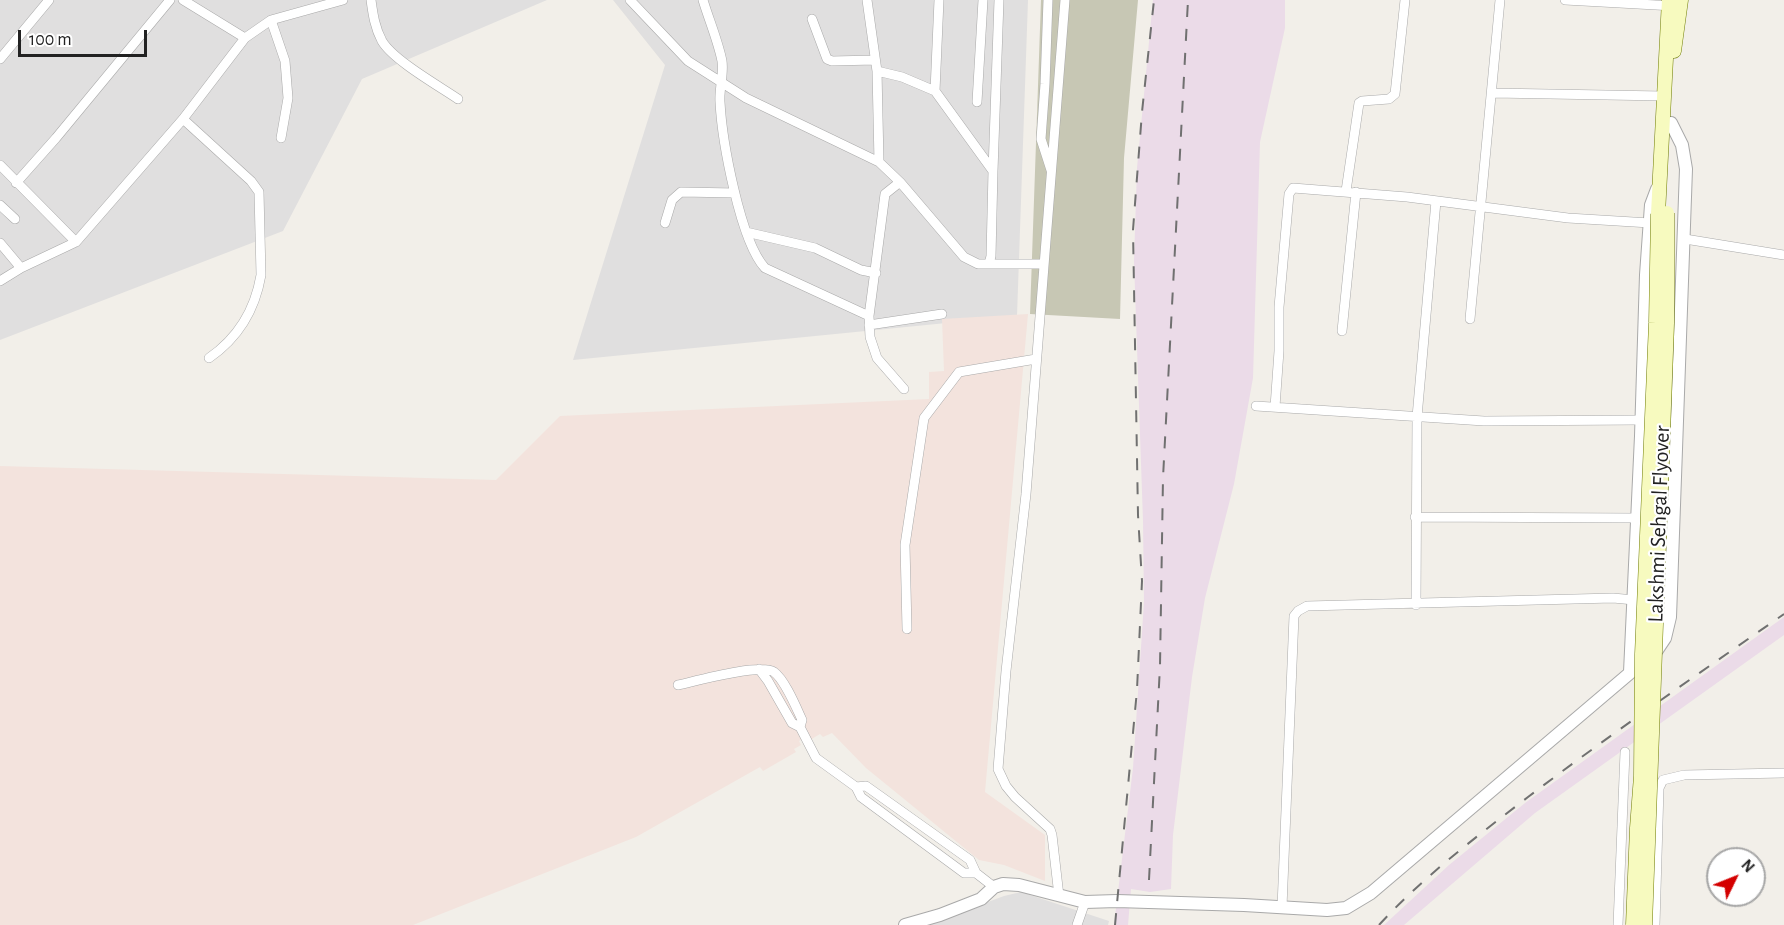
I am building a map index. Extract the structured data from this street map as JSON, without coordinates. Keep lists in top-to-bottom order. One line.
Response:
{"streets":{"main road":["Lakshmi Sehgal Flyover"]},"scale_bar":"100 m","north":"top right"}
